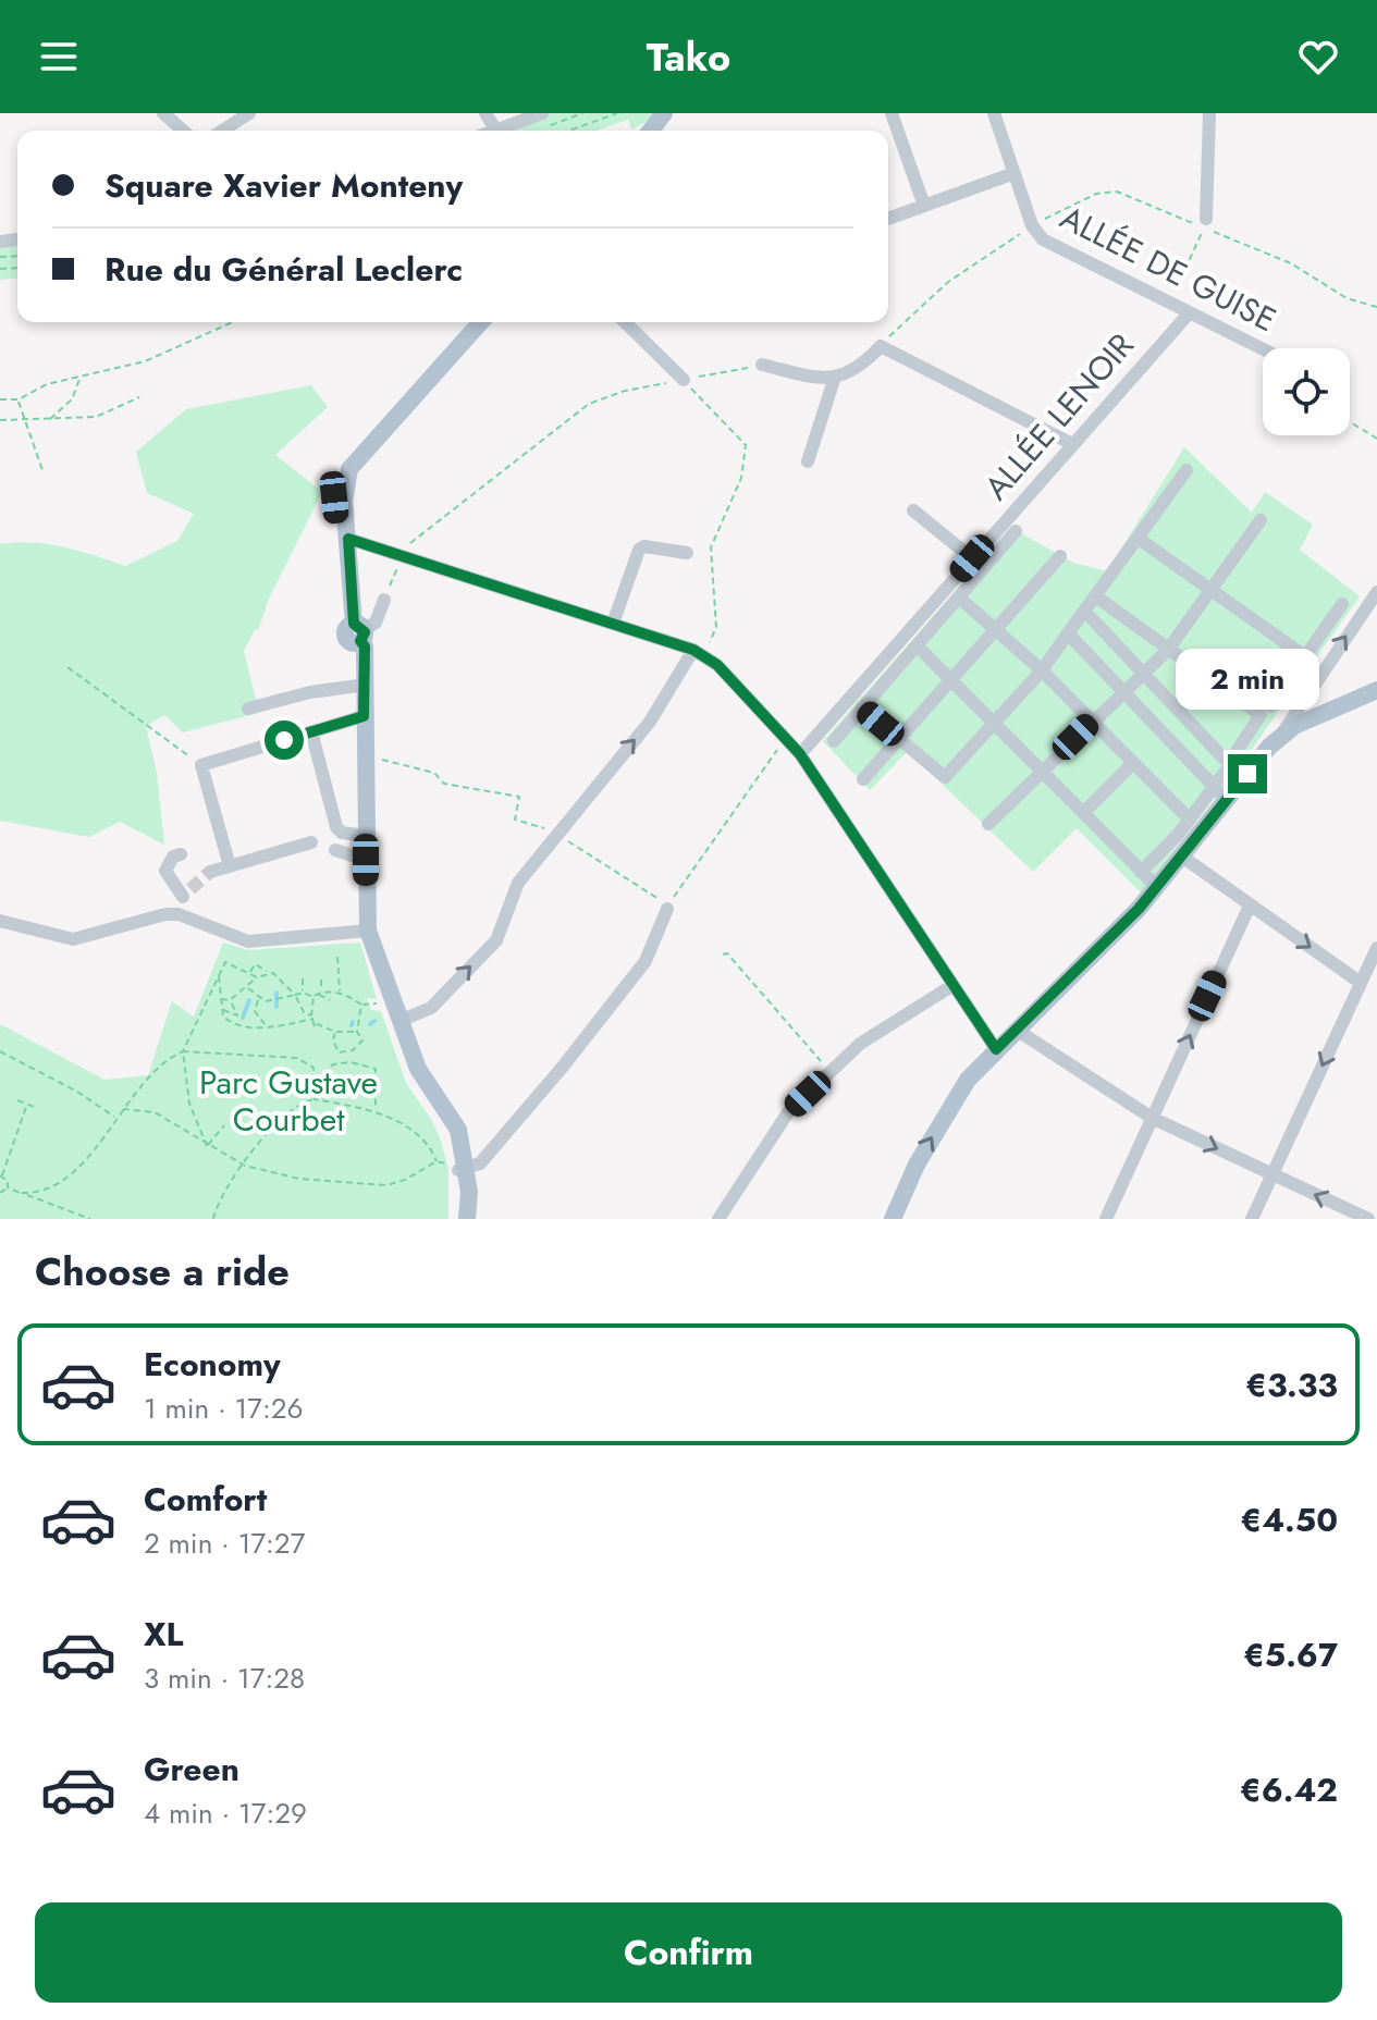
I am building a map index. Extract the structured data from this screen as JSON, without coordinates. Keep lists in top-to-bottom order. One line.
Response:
{"streets":{"street":["ALLÉE DE GUISE","ALLÉE LENOIR"]},"crossings":[["ALLÉE DE GUISE","ALLÉE LENOIR"]],"parks":["Parc Gustave Courbet"],"page":{"header":"Tako","banner":["Square Xavier Monteny","Rue du Général Leclerc"],"bubble":"2 min","heading":"Choose a ride","list":[{"name":"Economy","note":"1 min · 17:26","value":"€3.33"},{"name":"Comfort","note":"2 min · 17:27","value":"€4.50"},{"name":"XL","note":"3 min · 17:28","value":"€5.67"},{"name":"Green","note":"4 min · 17:29","value":"€6.42"}],"buttons":"Confirm"}}
